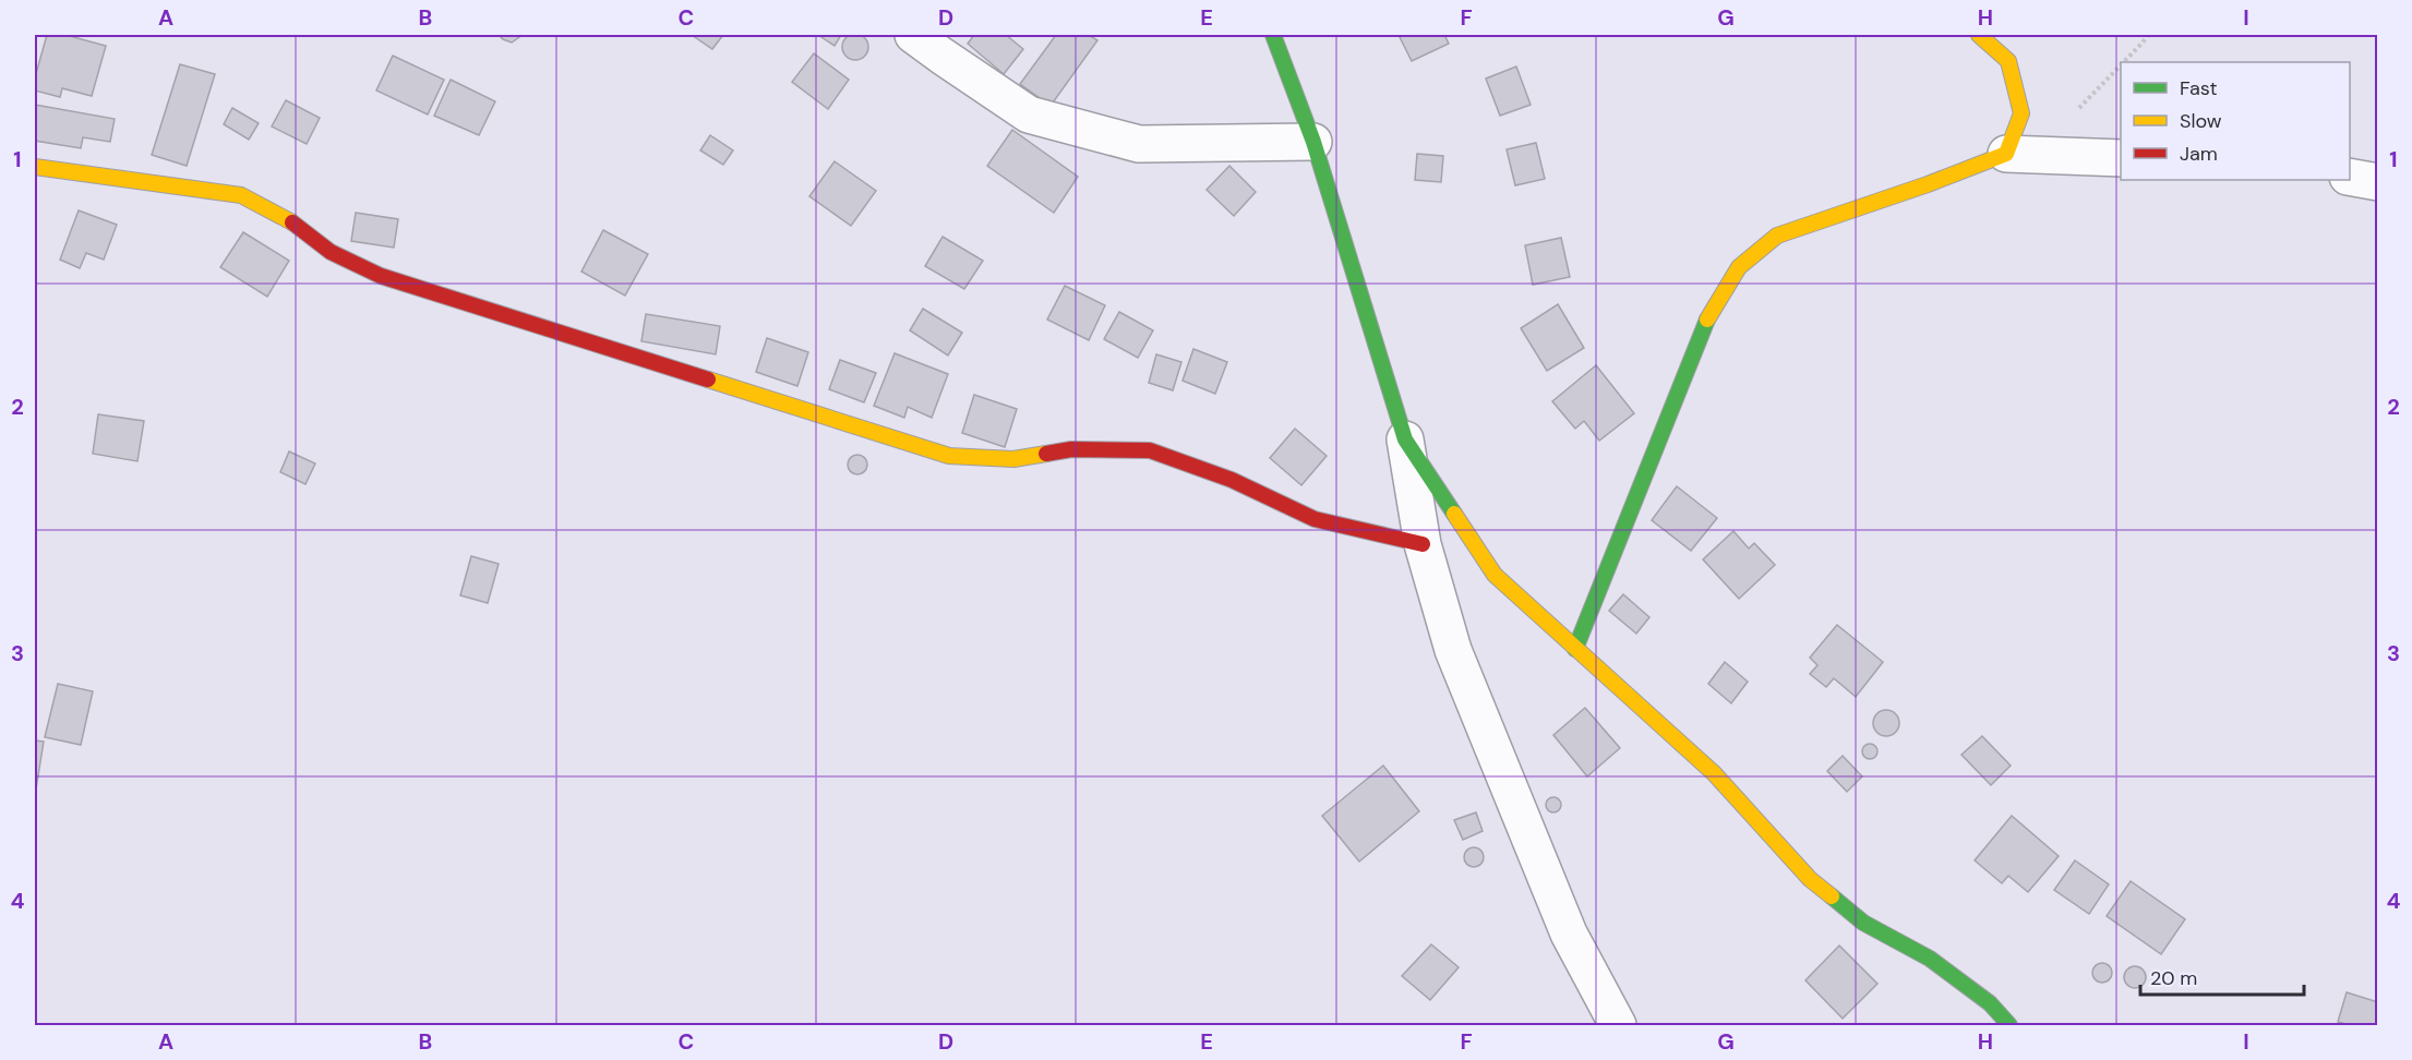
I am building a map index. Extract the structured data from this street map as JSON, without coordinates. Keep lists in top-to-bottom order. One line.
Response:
{"legend":["Fast","Slow","Jam"],"scale_bar":"20 m","grid":{"columns":["A","B","C","D","E","F","G","H","I"],"rows":["1","2","3","4"]}}
